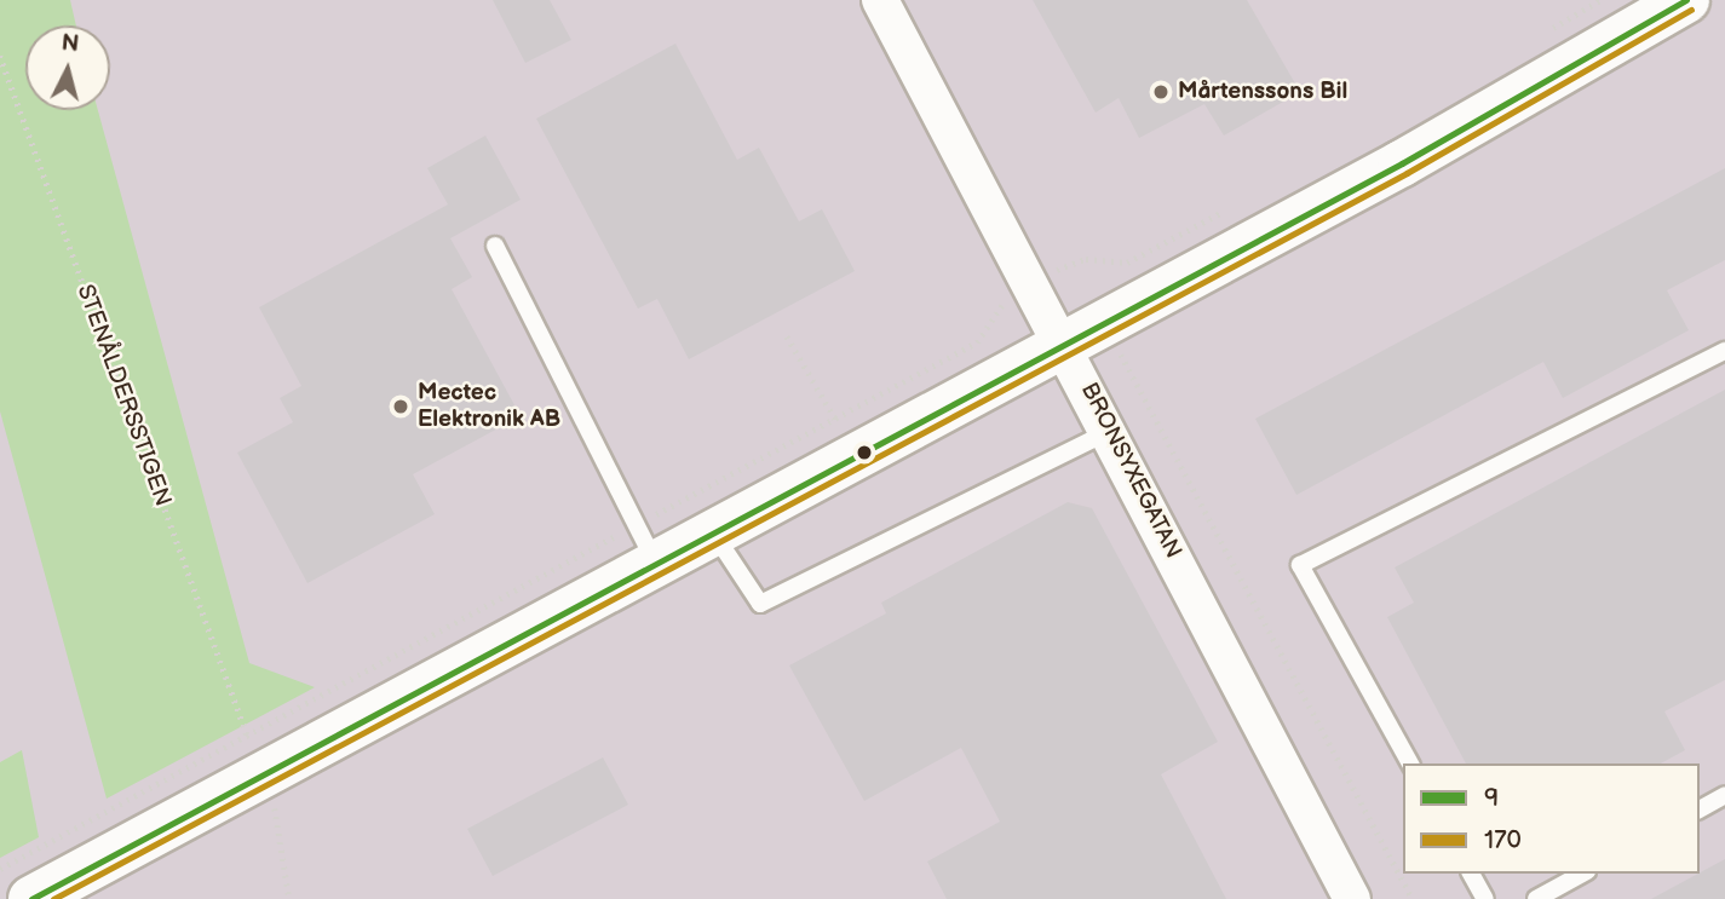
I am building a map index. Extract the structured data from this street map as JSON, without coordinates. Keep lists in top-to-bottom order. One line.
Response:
{"streets":{"street":["BRONSYXEGATAN"],"path":["STENÅLDERSSTIGEN"]},"places":["Mårtenssons Bil","Mectec Elektronik AB"],"lines":["transit line 9","transit line 170"],"legend":["9","170"],"north":"top"}
